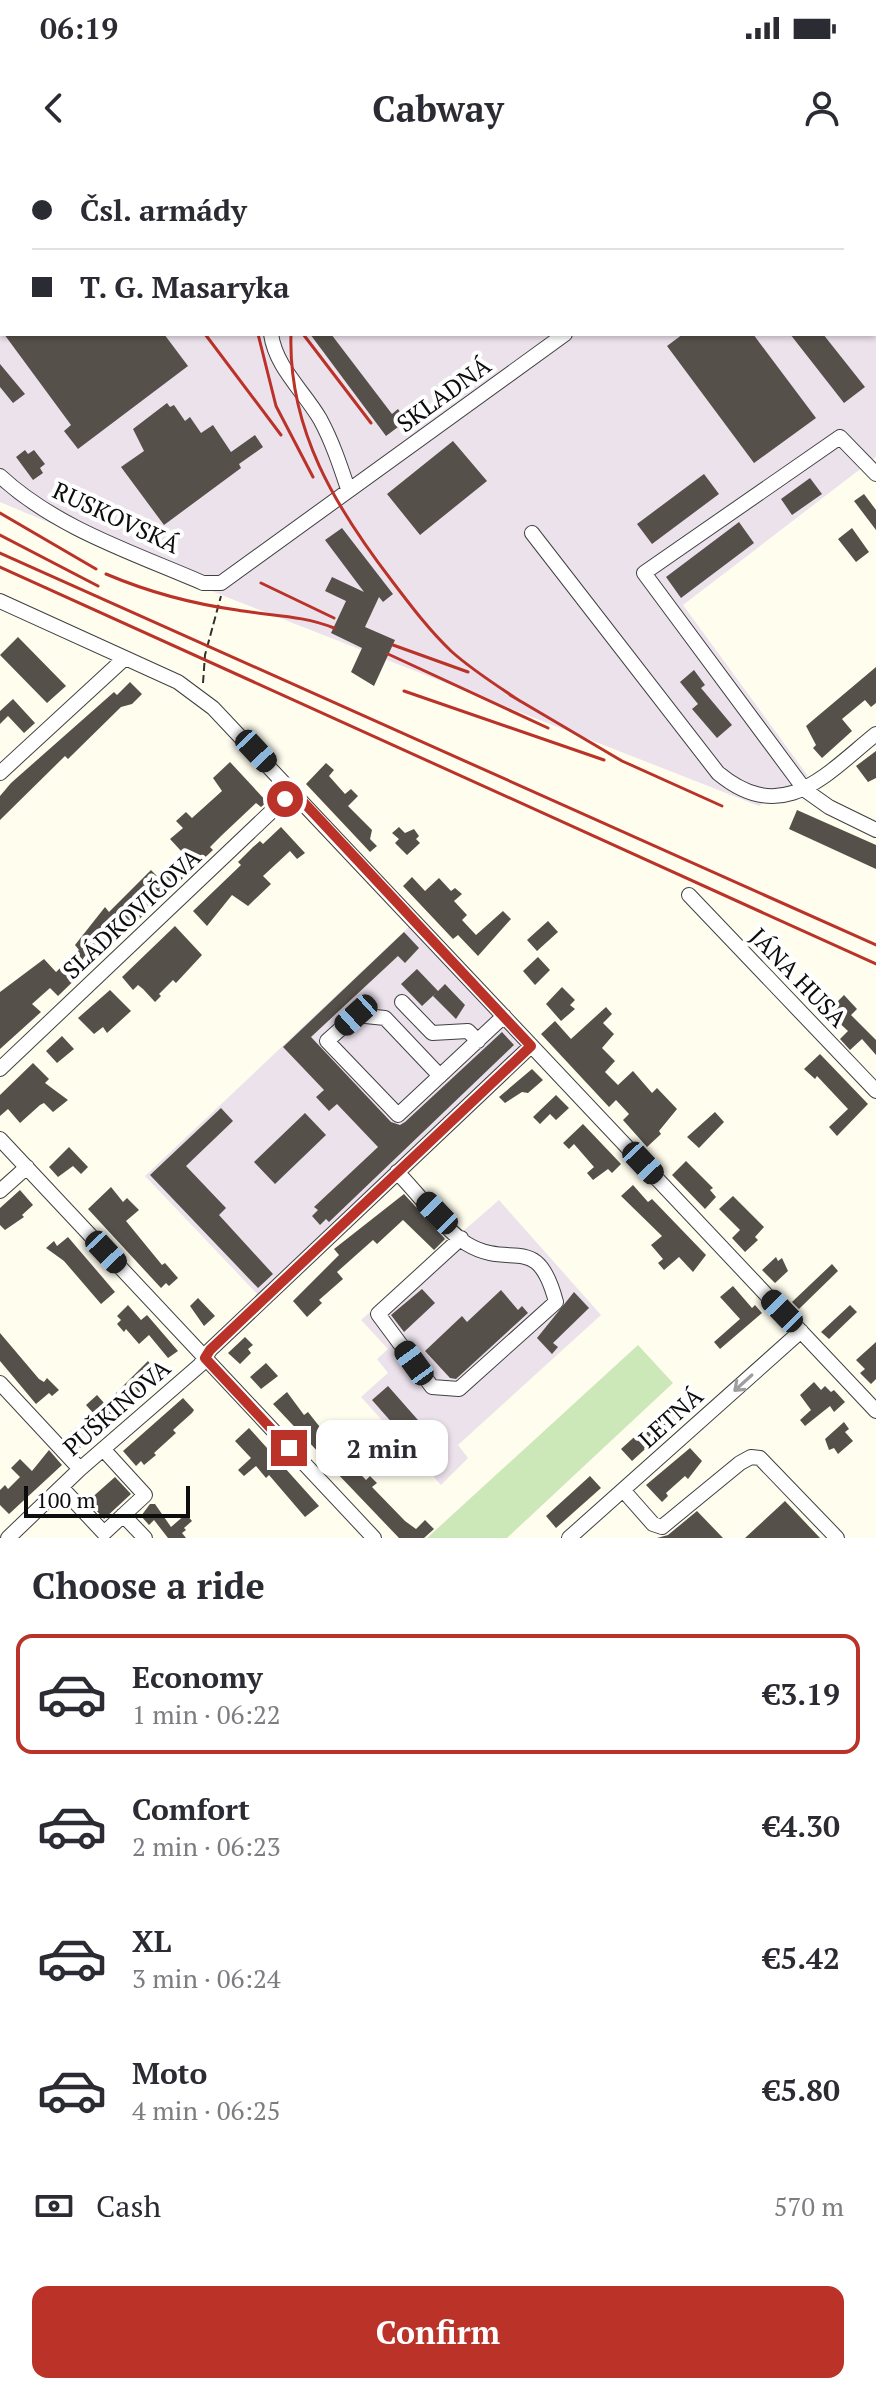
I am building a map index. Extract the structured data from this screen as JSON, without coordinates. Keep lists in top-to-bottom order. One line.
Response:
{"streets":{"street":["SKLADNÁ","RUSKOVSKÁ","SLÁDKOVIČOVA","JÁNA HUSA","PUŠKINOVA","LETNÁ"]},"crossings":[["SKLADNÁ","RUSKOVSKÁ"]],"one_way":["LETNÁ"],"scale_bar":"100 m","page":{"status":"06:19","header":"Cabway","banner":["Čsl. armády","T. G. Masaryka"],"bubble":"2 min","scale":"100 m","heading":"Choose a ride","list":[{"name":"Economy","note":"1 min · 06:22","value":"€3.19"},{"name":"Comfort","note":"2 min · 06:23","value":"€4.30"},{"name":"XL","note":"3 min · 06:24","value":"€5.42"},{"name":"Moto","note":"4 min · 06:25","value":"€5.80"}],"pay":["Cash","570 m"],"buttons":"Confirm"}}
